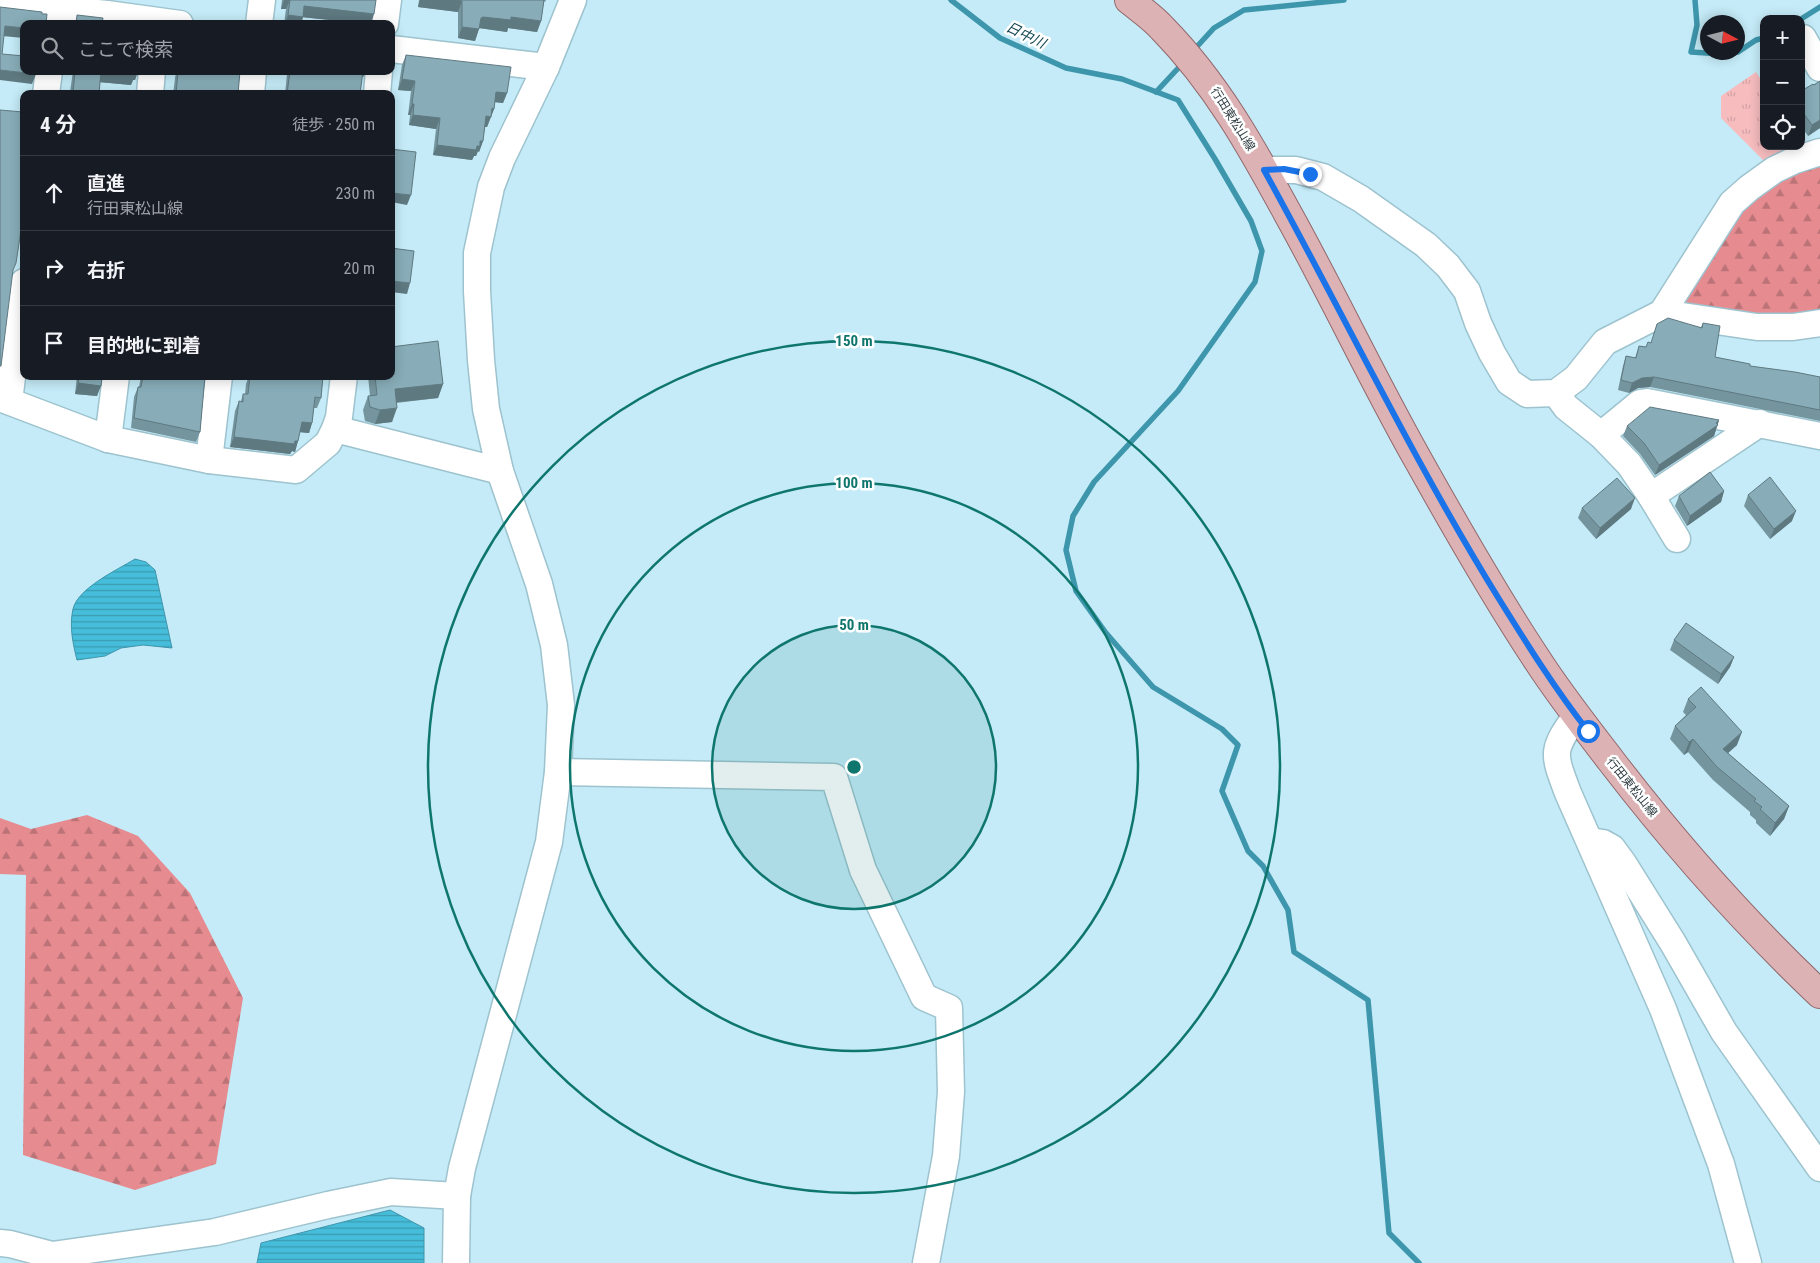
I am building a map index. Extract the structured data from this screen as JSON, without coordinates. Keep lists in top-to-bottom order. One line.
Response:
{"streets":{"main road":["行田東松山線"]},"water":["日中川"],"north":"right","page":{"map_buttons":["+","−"],"search":"ここで検索","heading":["4 分","徒歩 · 250 m"],"list":[["直進","行田東松山線","230 m"],["右折","20 m"],"目的地に到着"]},"rings":["150 m","100 m","50 m"]}
